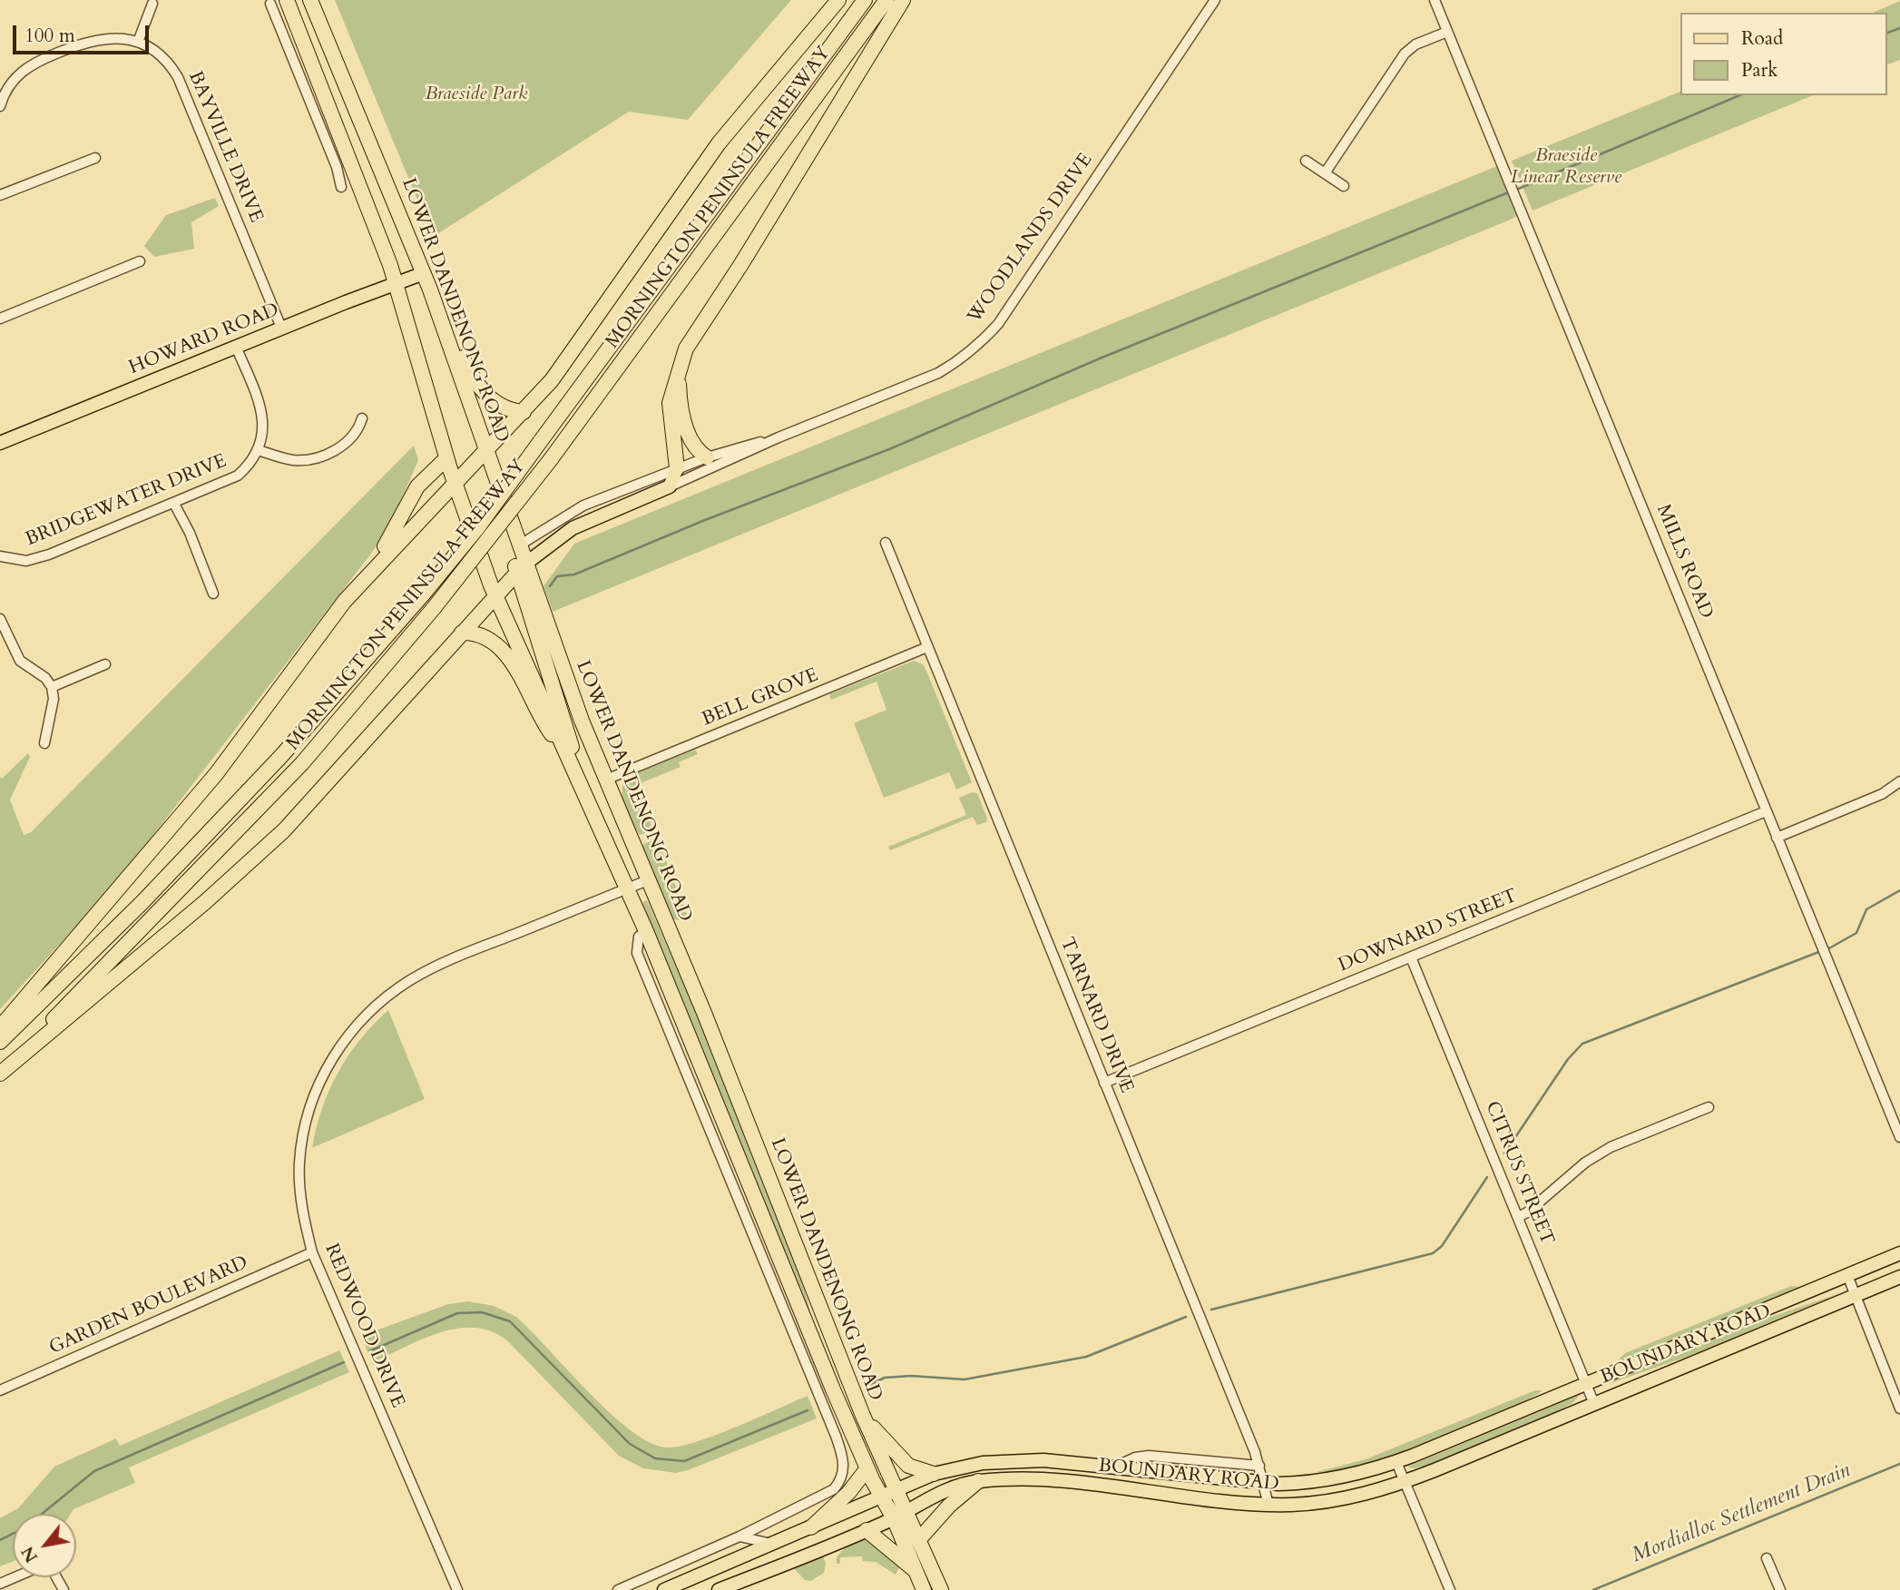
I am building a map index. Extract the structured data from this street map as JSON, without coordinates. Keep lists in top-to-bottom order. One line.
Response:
{"streets":{"highway":["MORNINGTON PENINSULA FREEWAY","LOWER DANDENONG ROAD"],"main road":["WOODLANDS DRIVE","HOWARD ROAD","BOUNDARY ROAD"],"street":["BAYVILLE DRIVE","BRIDGEWATER DRIVE","MILLS ROAD","BELL GROVE","DOWNARD STREET","TARNARD DRIVE","CITRUS STREET","GARDEN BOULEVARD","REDWOOD DRIVE"]},"crossings":[["BAYVILLE DRIVE","HOWARD ROAD"],["WOODLANDS DRIVE","LOWER DANDENONG ROAD"],["LOWER DANDENONG ROAD","HOWARD ROAD"],["LOWER DANDENONG ROAD","BELL GROVE"],["LOWER DANDENONG ROAD","REDWOOD DRIVE"],["LOWER DANDENONG ROAD","BOUNDARY ROAD"],["MILLS ROAD","DOWNARD STREET"],["BELL GROVE","TARNARD DRIVE"],["DOWNARD STREET","TARNARD DRIVE"],["DOWNARD STREET","CITRUS STREET"],["TARNARD DRIVE","BOUNDARY ROAD"],["CITRUS STREET","BOUNDARY ROAD"],["GARDEN BOULEVARD","REDWOOD DRIVE"]],"water":["Mordialloc Settlement Drain"],"parks":["Braeside Park","Braeside Linear Reserve"],"legend":["Road","Park"],"scale_bar":"100 m","north":"bottom left"}
